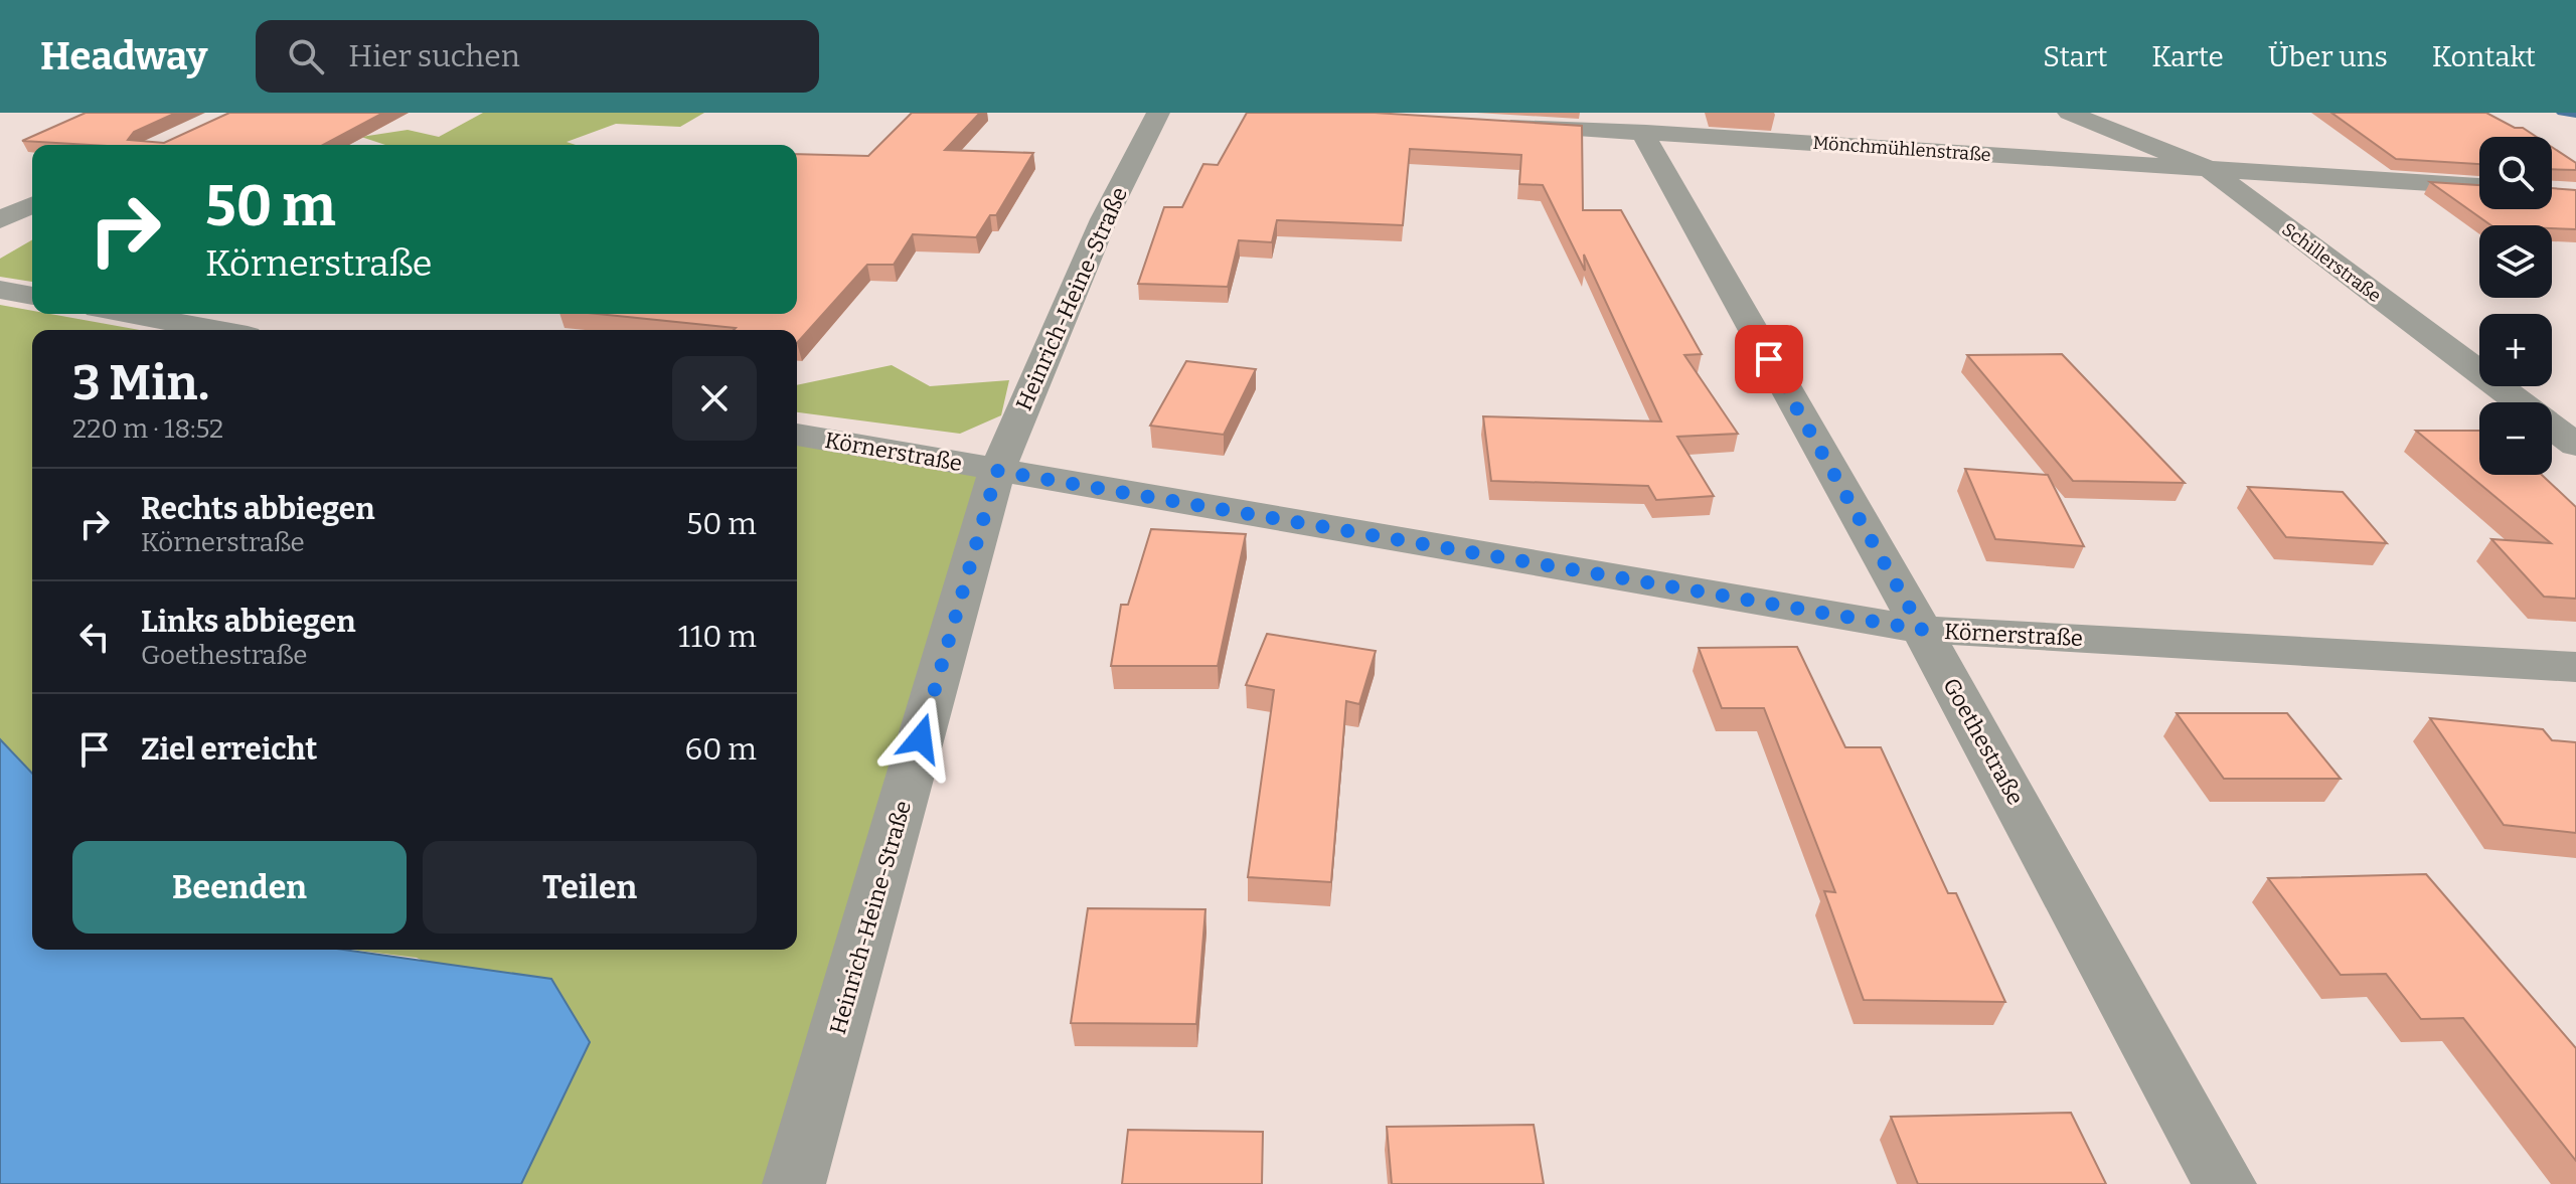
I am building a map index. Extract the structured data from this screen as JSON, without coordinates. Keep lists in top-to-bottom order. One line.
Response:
{"streets":{"street":["Mönchmühlenstraße","Schillerstraße","Heinrich-Heine-Straße","Körnerstraße","Goethestraße"]},"crossings":[["Mönchmühlenstraße","Schillerstraße"],["Mönchmühlenstraße","Goethestraße"],["Heinrich-Heine-Straße","Körnerstraße"],["Körnerstraße","Goethestraße"]],"page":{"header":"Headway","search":"Hier suchen","nav":["Start","Karte","Über uns","Kontakt"],"map_buttons":["+","−"],"turn":["50 m","Körnerstraße"],"heading":["3 Min.","220 m · 18:52"],"list":[{"name":"Rechts abbiegen","note":"Körnerstraße","value":"50 m"},{"name":"Links abbiegen","note":"Goethestraße","value":"110 m"},{"name":"Ziel erreicht","value":"60 m"}],"buttons":["Beenden","Teilen"]}}
